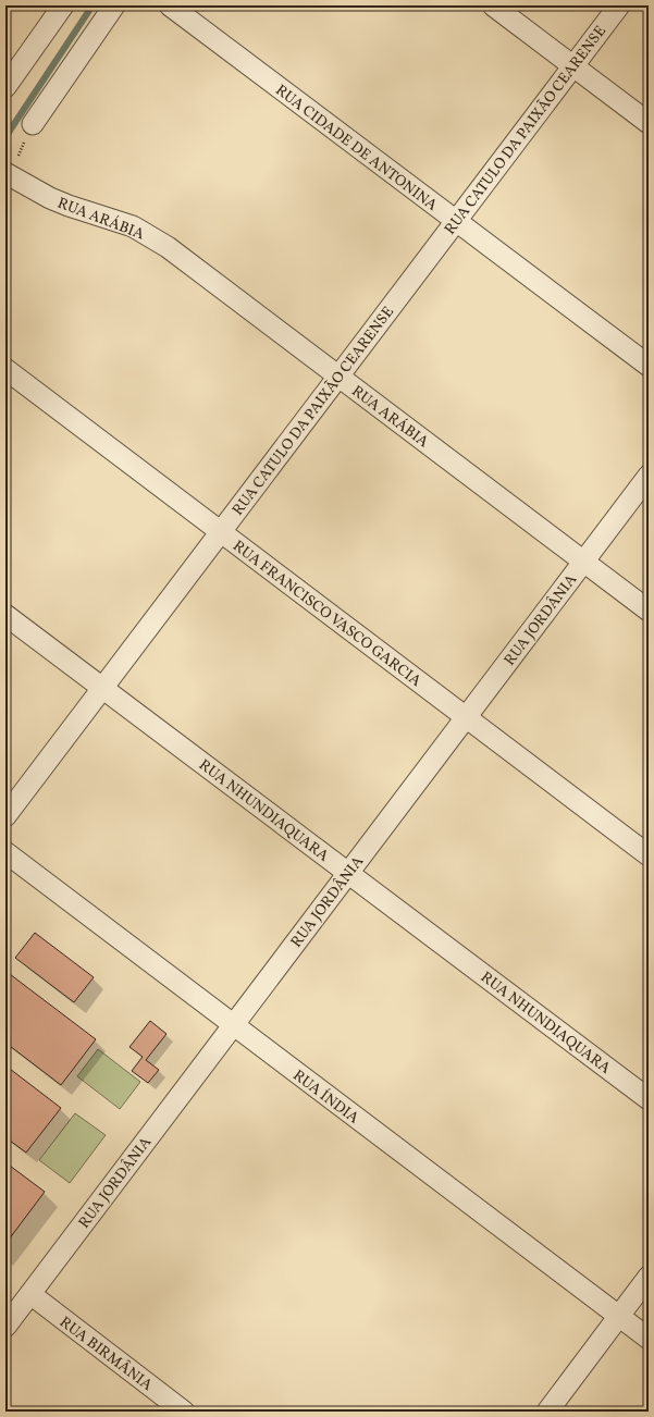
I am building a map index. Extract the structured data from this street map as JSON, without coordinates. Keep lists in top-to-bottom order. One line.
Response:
{"streets":{"street":["RUA CATULO DA PAIXÃO CEARENSE","RUA CIDADE DE ANTONINA","RUA ARÁBIA","RUA FRANCISCO VASCO GARCIA","RUA JORDÂNIA","RUA NHUNDIAQUARA","RUA ÍNDIA","RUA BIRMÂNIA"]},"crossings":[["RUA CATULO DA PAIXÃO CEARENSE","RUA CIDADE DE ANTONINA"],["RUA CATULO DA PAIXÃO CEARENSE","RUA ARÁBIA"],["RUA CATULO DA PAIXÃO CEARENSE","RUA FRANCISCO VASCO GARCIA"],["RUA CATULO DA PAIXÃO CEARENSE","RUA NHUNDIAQUARA"],["RUA ARÁBIA","RUA JORDÂNIA"],["RUA FRANCISCO VASCO GARCIA","RUA JORDÂNIA"],["RUA JORDÂNIA","RUA NHUNDIAQUARA"],["RUA JORDÂNIA","RUA ÍNDIA"],["RUA JORDÂNIA","RUA BIRMÂNIA"]]}
